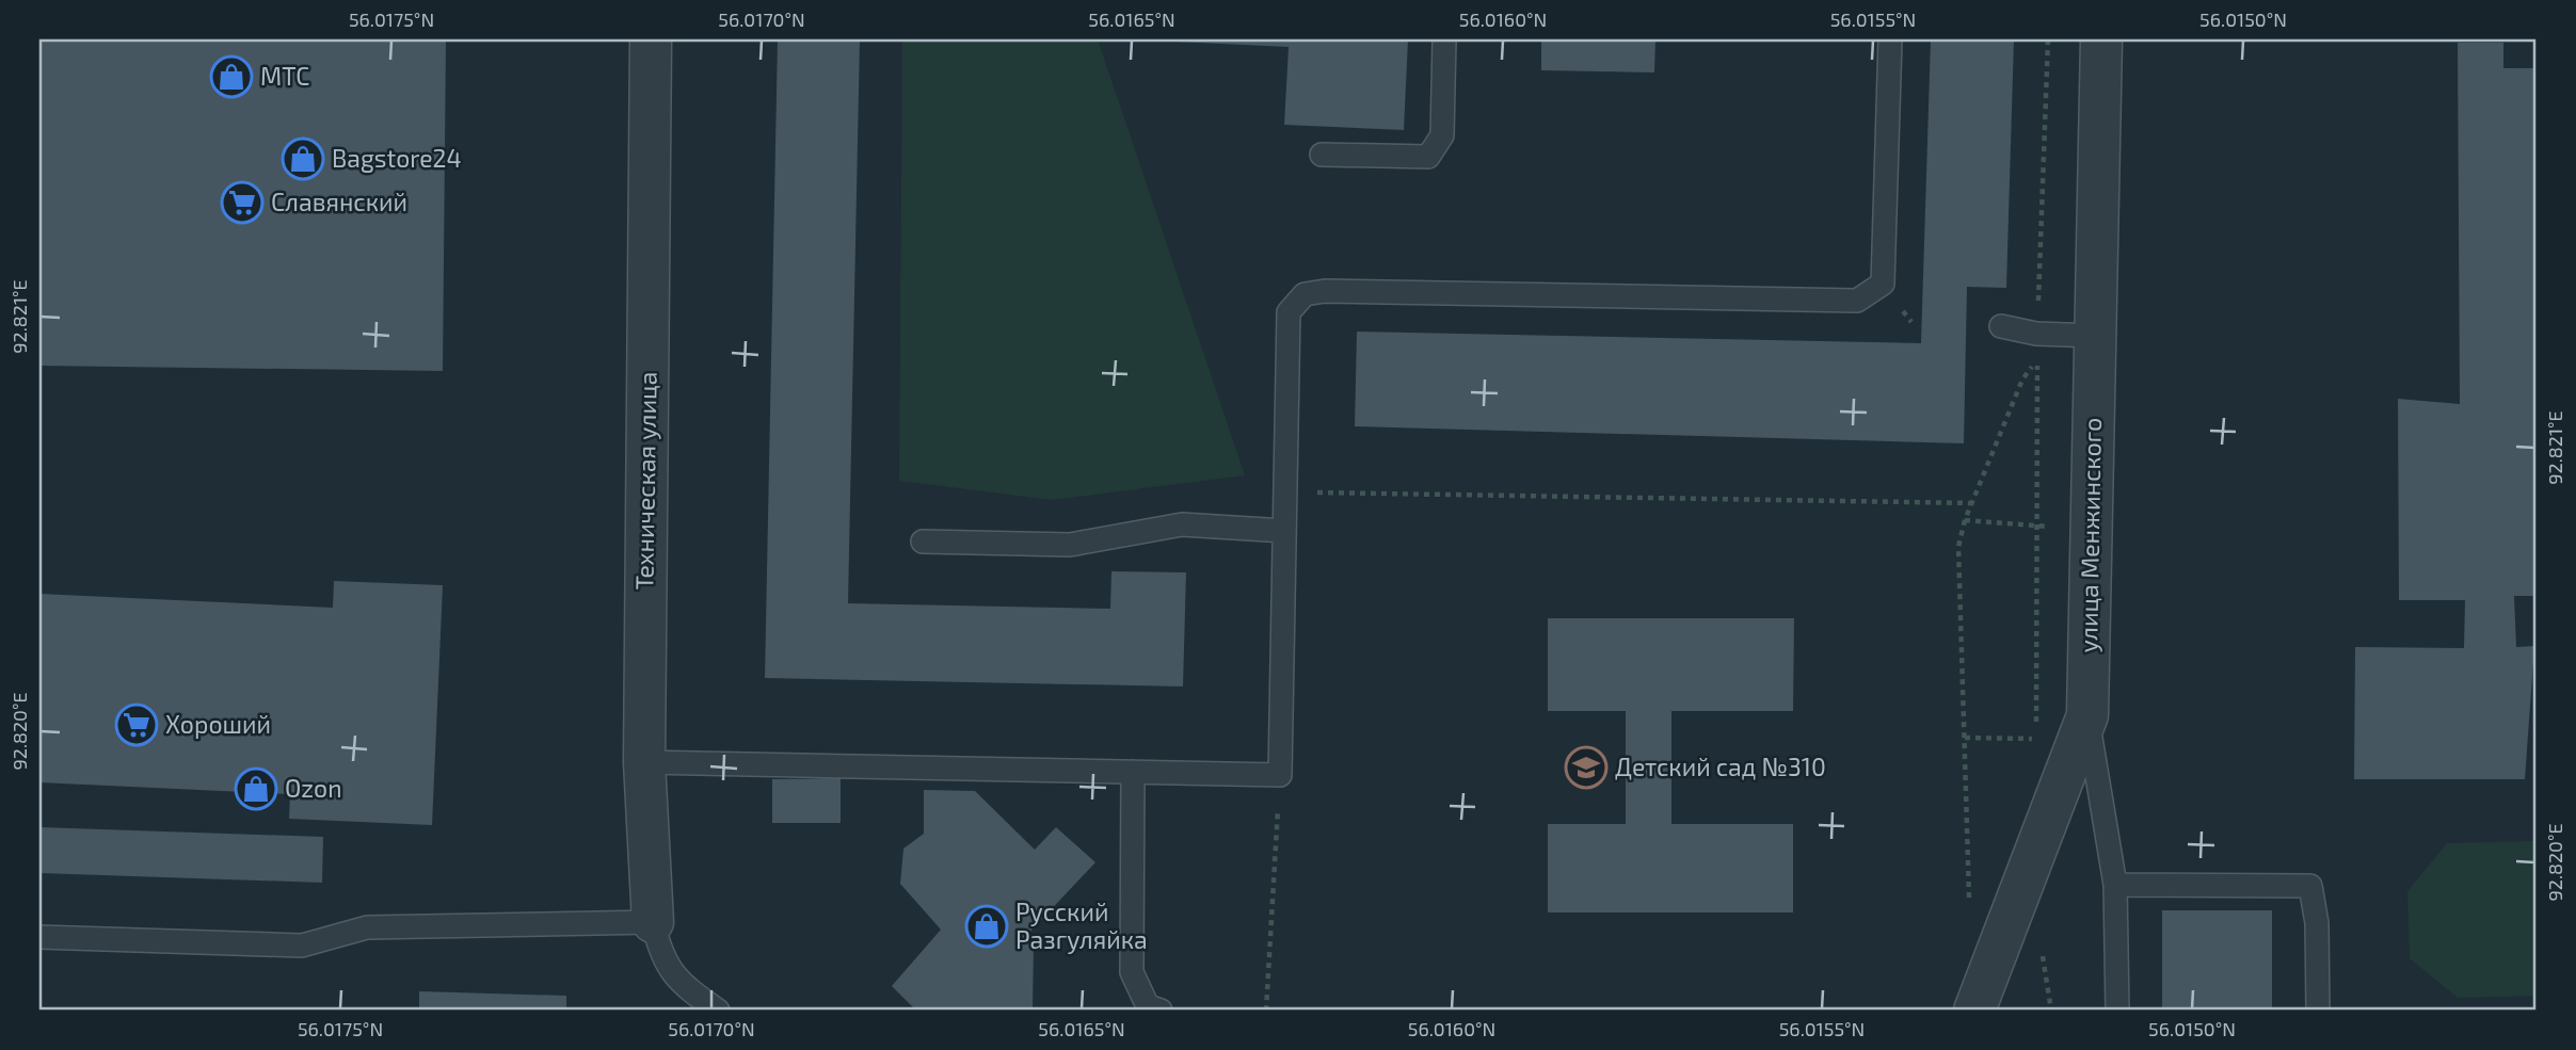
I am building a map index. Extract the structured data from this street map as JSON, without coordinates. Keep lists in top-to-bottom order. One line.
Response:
{"streets":{"street":["Техническая улица","улица Менжинского"]},"places":{"shop":["МТС","Bagstore24","Ozon","Русский Разгуляйка"],"supermarket":["Славянский","Хороший"],"school or university":["Детский сад №310"]},"coordinates":["56.0175°N","56.0170°N","56.0165°N","56.0160°N","56.0155°N","56.0150°N","92.821°E","92.820°E"]}
